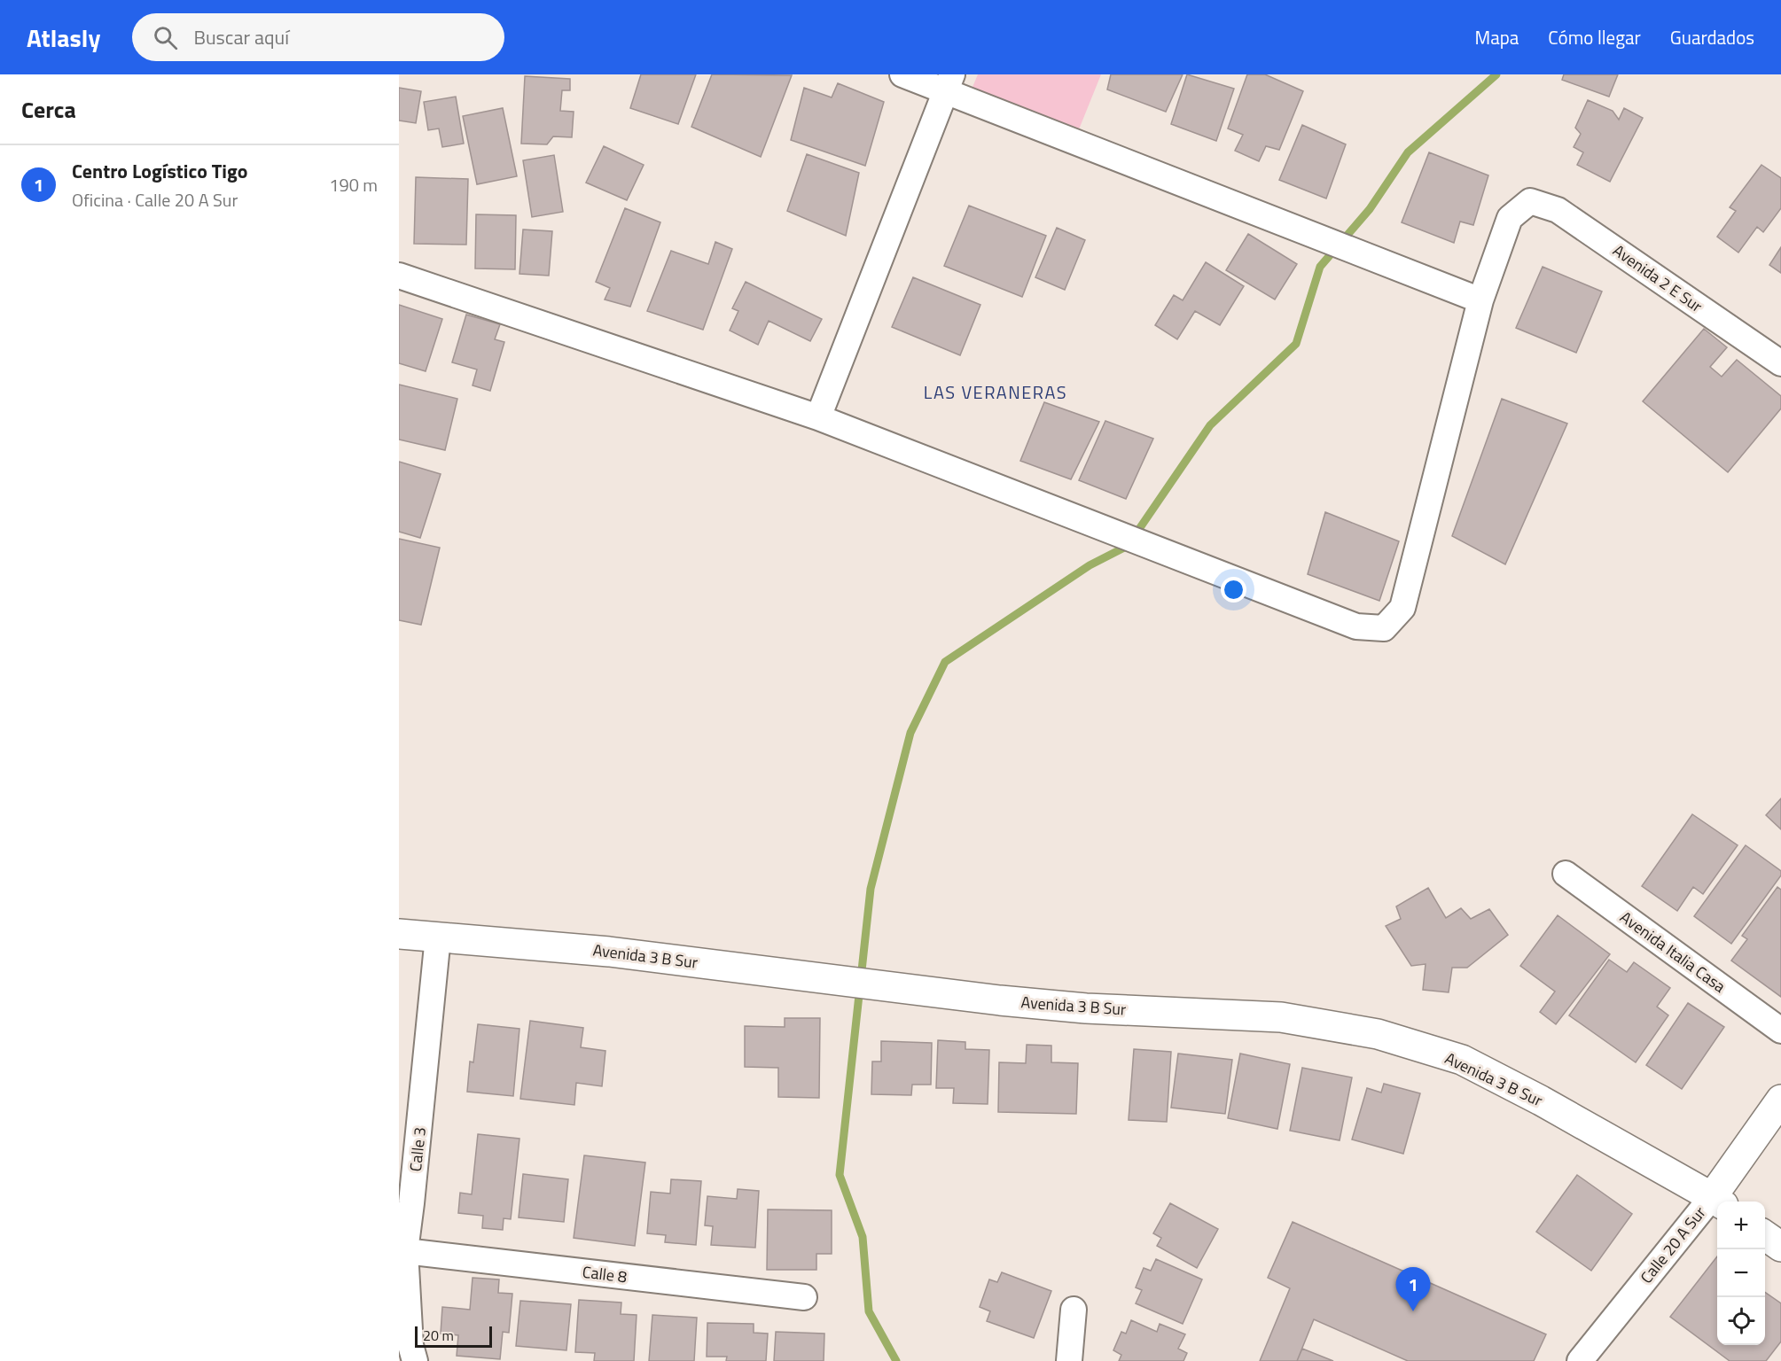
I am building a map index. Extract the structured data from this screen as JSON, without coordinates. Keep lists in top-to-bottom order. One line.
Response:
{"streets":{"street":["Avenida 2 E Sur","Avenida Italia Casa","Avenida 3 B Sur","Calle 3","Calle 20 A Sur","Calle 8"]},"crossings":[["Avenida 3 B Sur","Calle 3"],["Avenida 3 B Sur","Calle 20 A Sur"],["Calle 3","Calle 8"]],"districts":["LAS VERANERAS"],"scale_bar":"20 m","page":{"header":"Atlasly","search":"Buscar aquí","nav":["Mapa","Cómo llegar","Guardados"],"heading":"Cerca","list":[{"mark":"1","name":"Centro Logístico Tigo","note":"Oficina · Calle 20 A Sur","value":"190 m"}],"map_buttons":["+","−"],"pins":"1","scale":"20 m"}}
